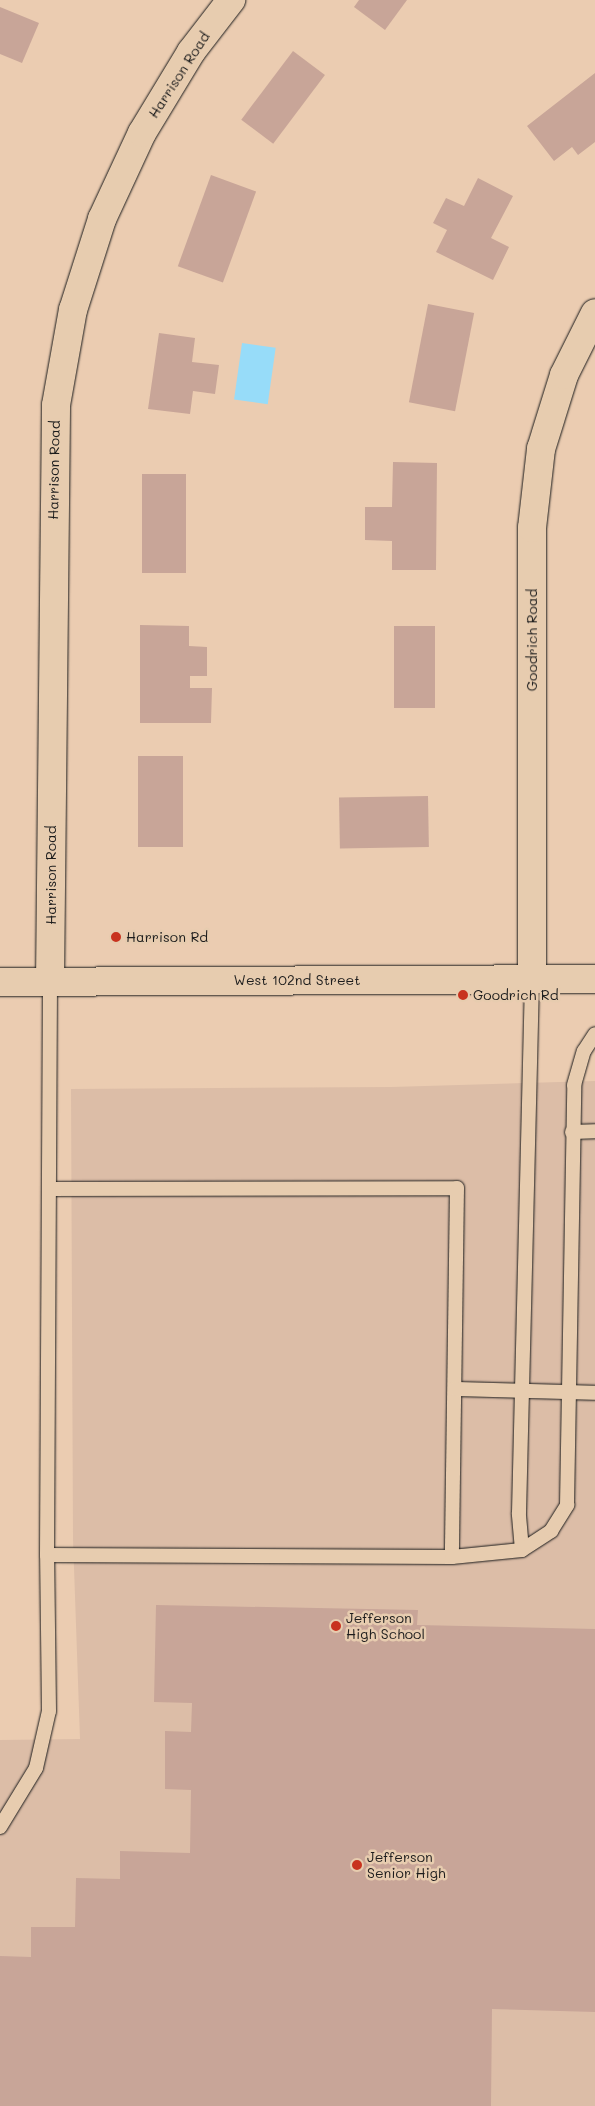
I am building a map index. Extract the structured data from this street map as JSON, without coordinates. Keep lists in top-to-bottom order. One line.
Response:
{"streets":{"street":["Harrison Road","Goodrich Road","West 102nd Street"]},"crossings":[["Harrison Road","West 102nd Street"],["Goodrich Road","West 102nd Street"]],"places":["Harrison Rd","Goodrich Rd","Jefferson High School","Jefferson Senior High"]}
